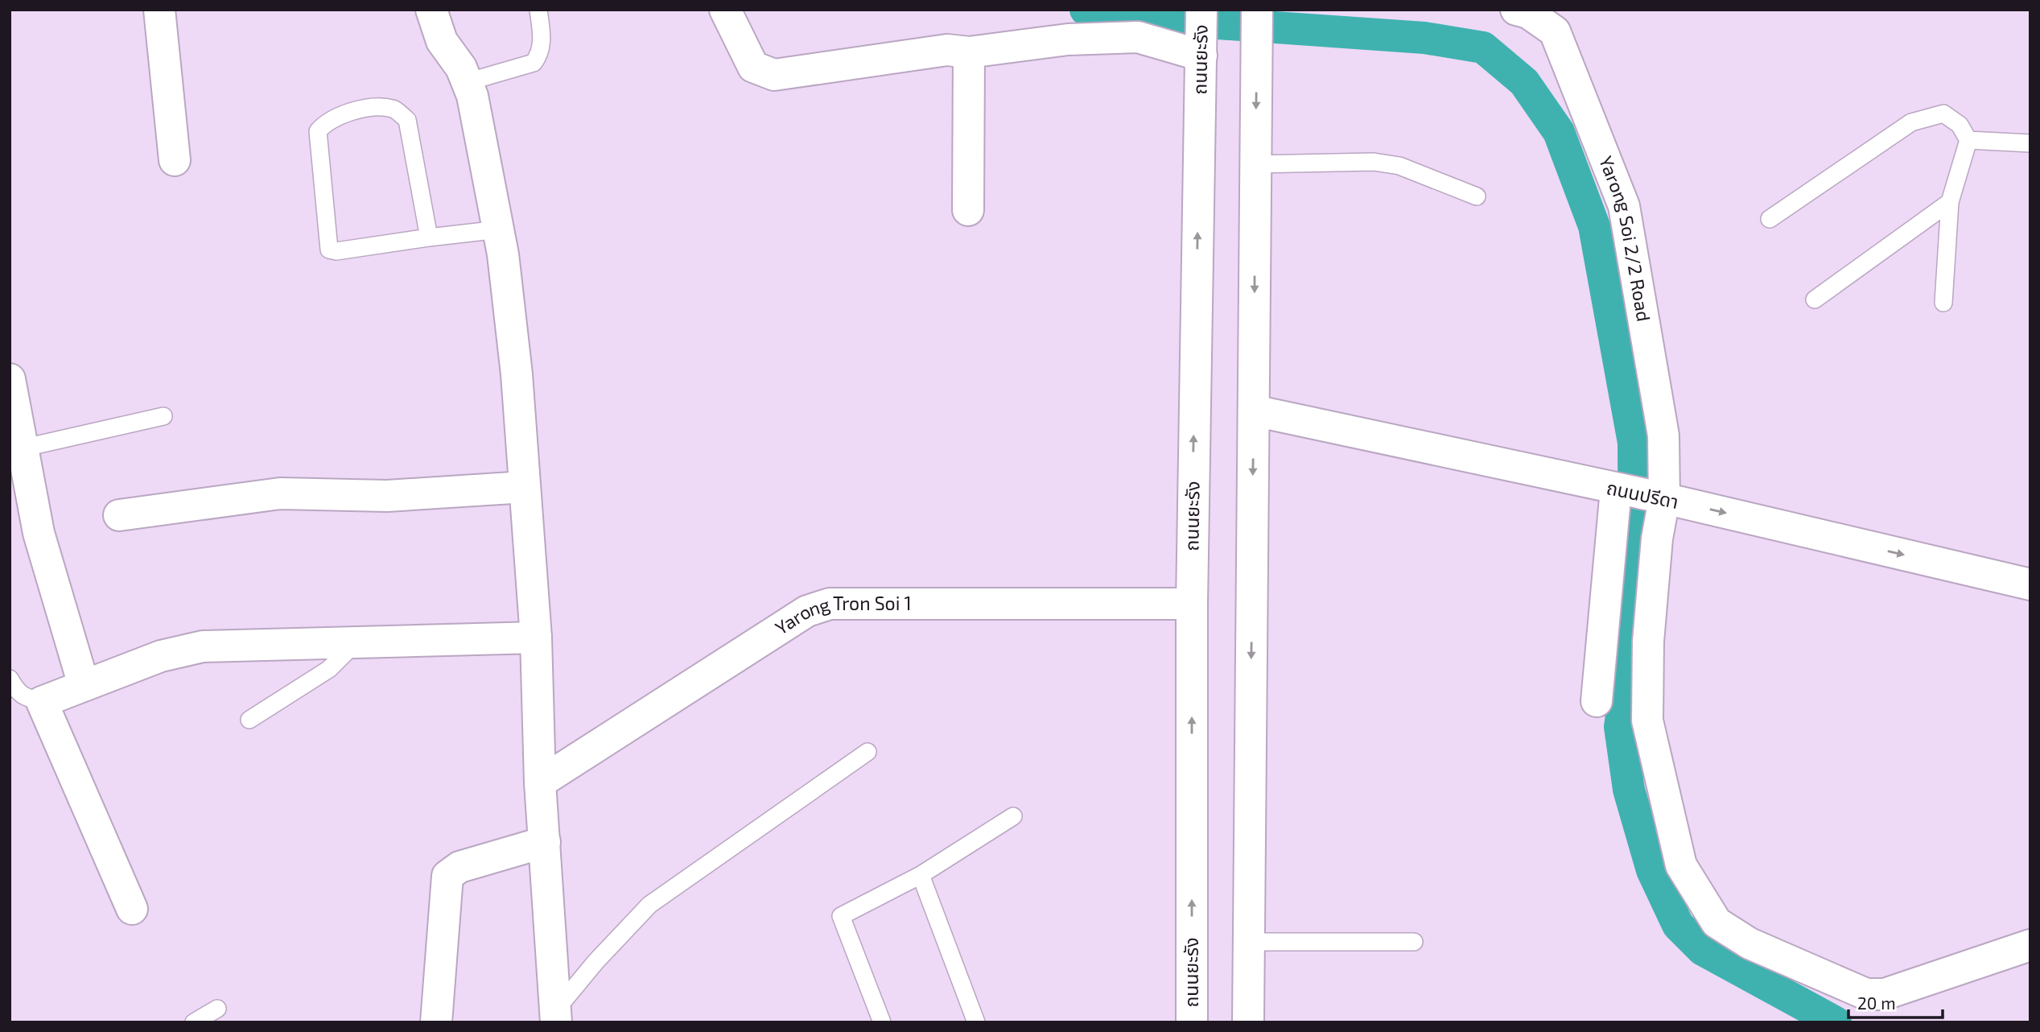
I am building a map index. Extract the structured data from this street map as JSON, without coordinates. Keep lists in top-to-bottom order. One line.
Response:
{"streets":{"street":["ถนนยะรัง","Yarong Soi 2/2 Road","ถนนปรีดา","Yarong Tron Soi 1"]},"crossings":[["ถนนยะรัง","Yarong Tron Soi 1"],["Yarong Soi 2/2 Road","ถนนปรีดา"]],"one_way":["ถนนปรีดา"],"scale_bar":"20 m"}
